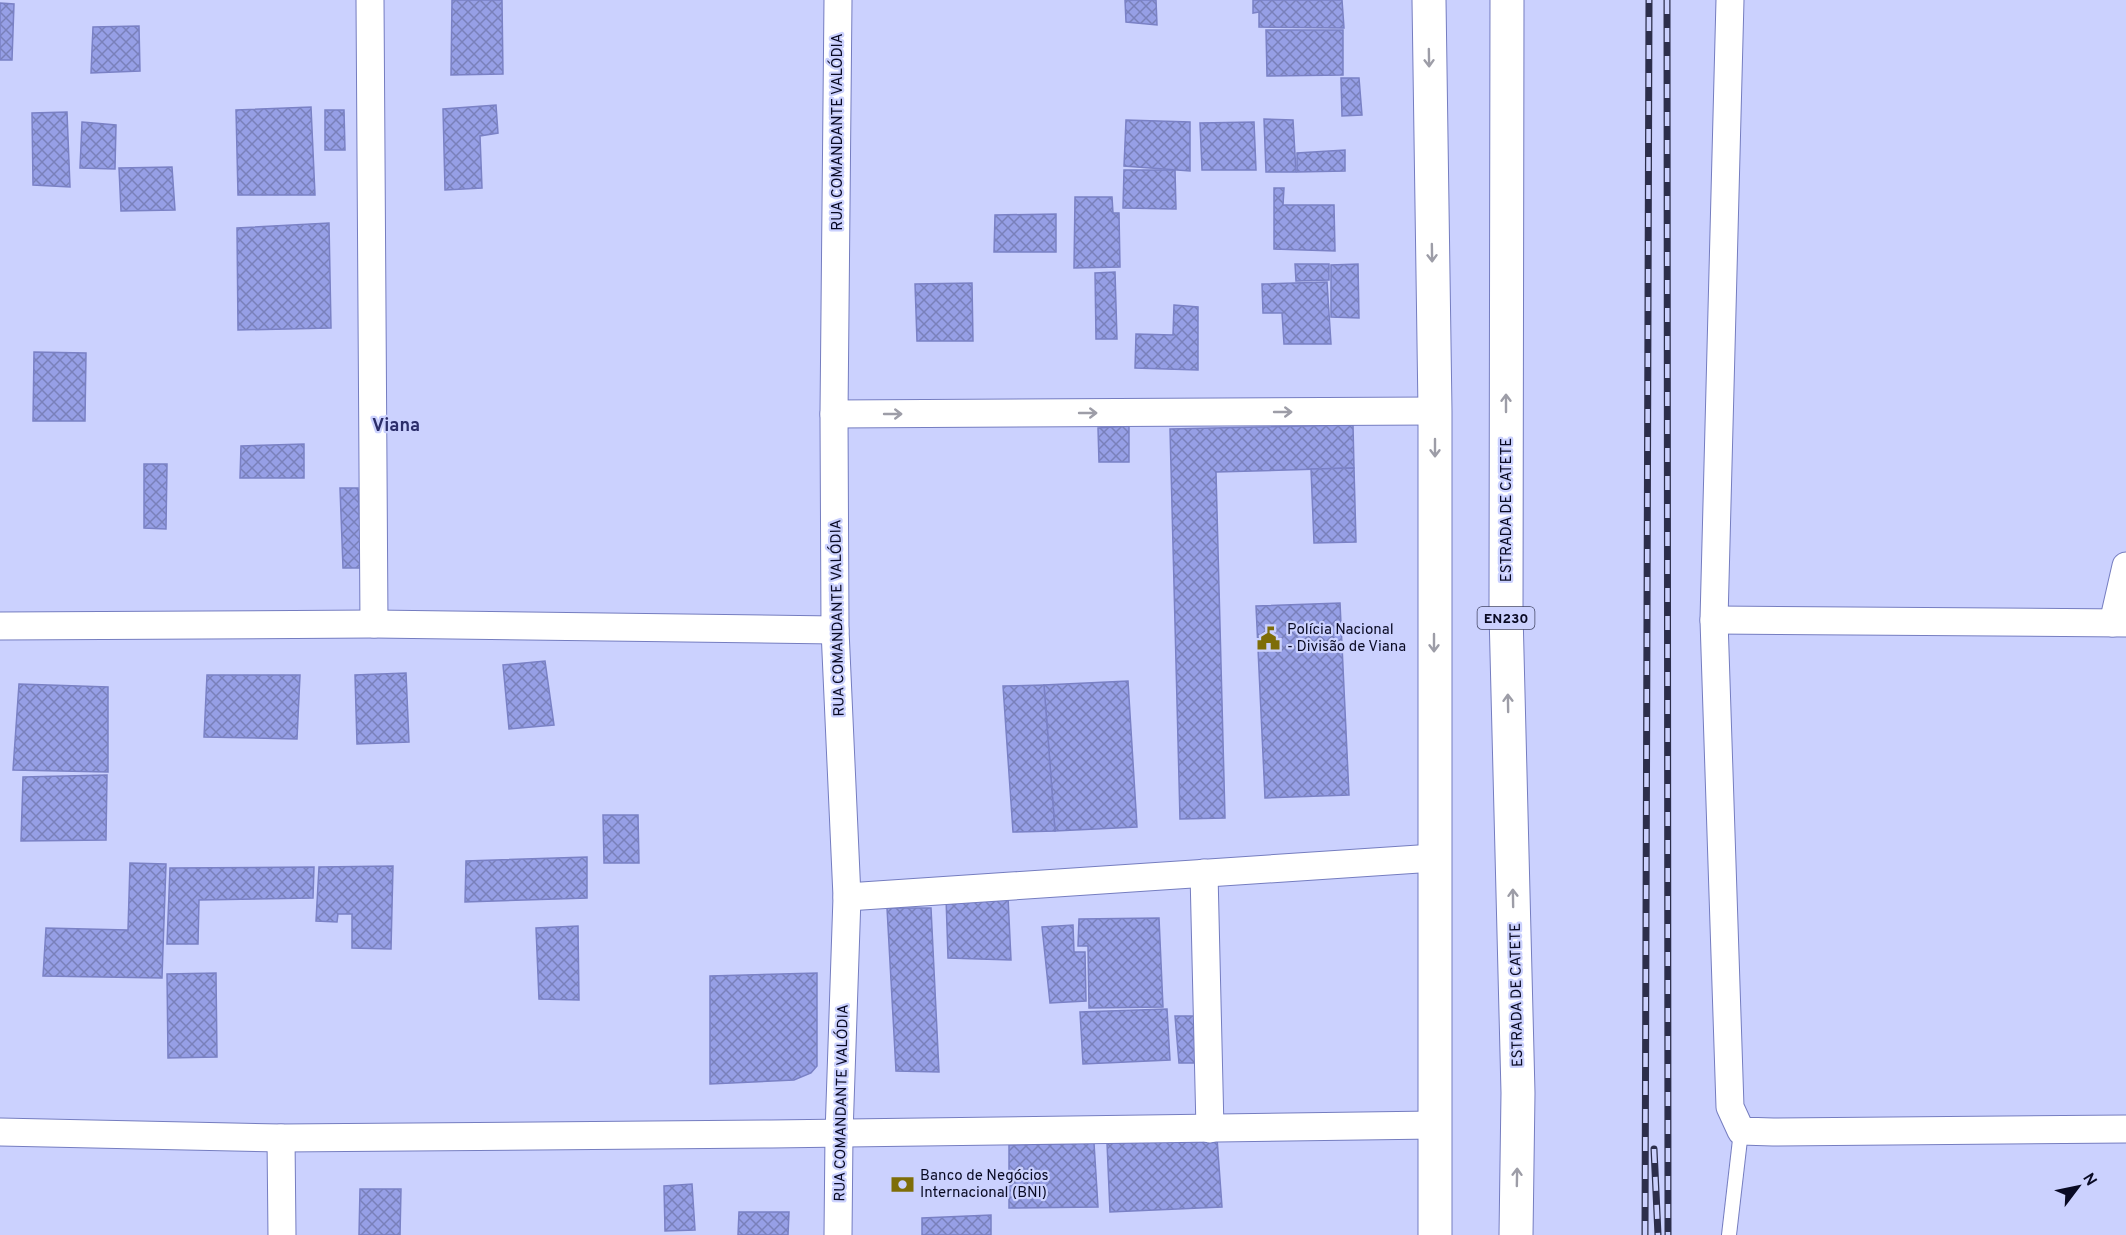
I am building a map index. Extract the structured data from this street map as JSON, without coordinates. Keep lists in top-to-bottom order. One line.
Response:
{"streets":{"highway":["ESTRADA DE CATETE","EN230"],"street":["RUA COMANDANTE VALÓDIA"]},"districts":["Viana"],"places":{"public building":["Polícia Nacional - Divisão de Viana"],"bank":["Banco de Negócios Internacional (BNI)"]},"north":"top right"}
